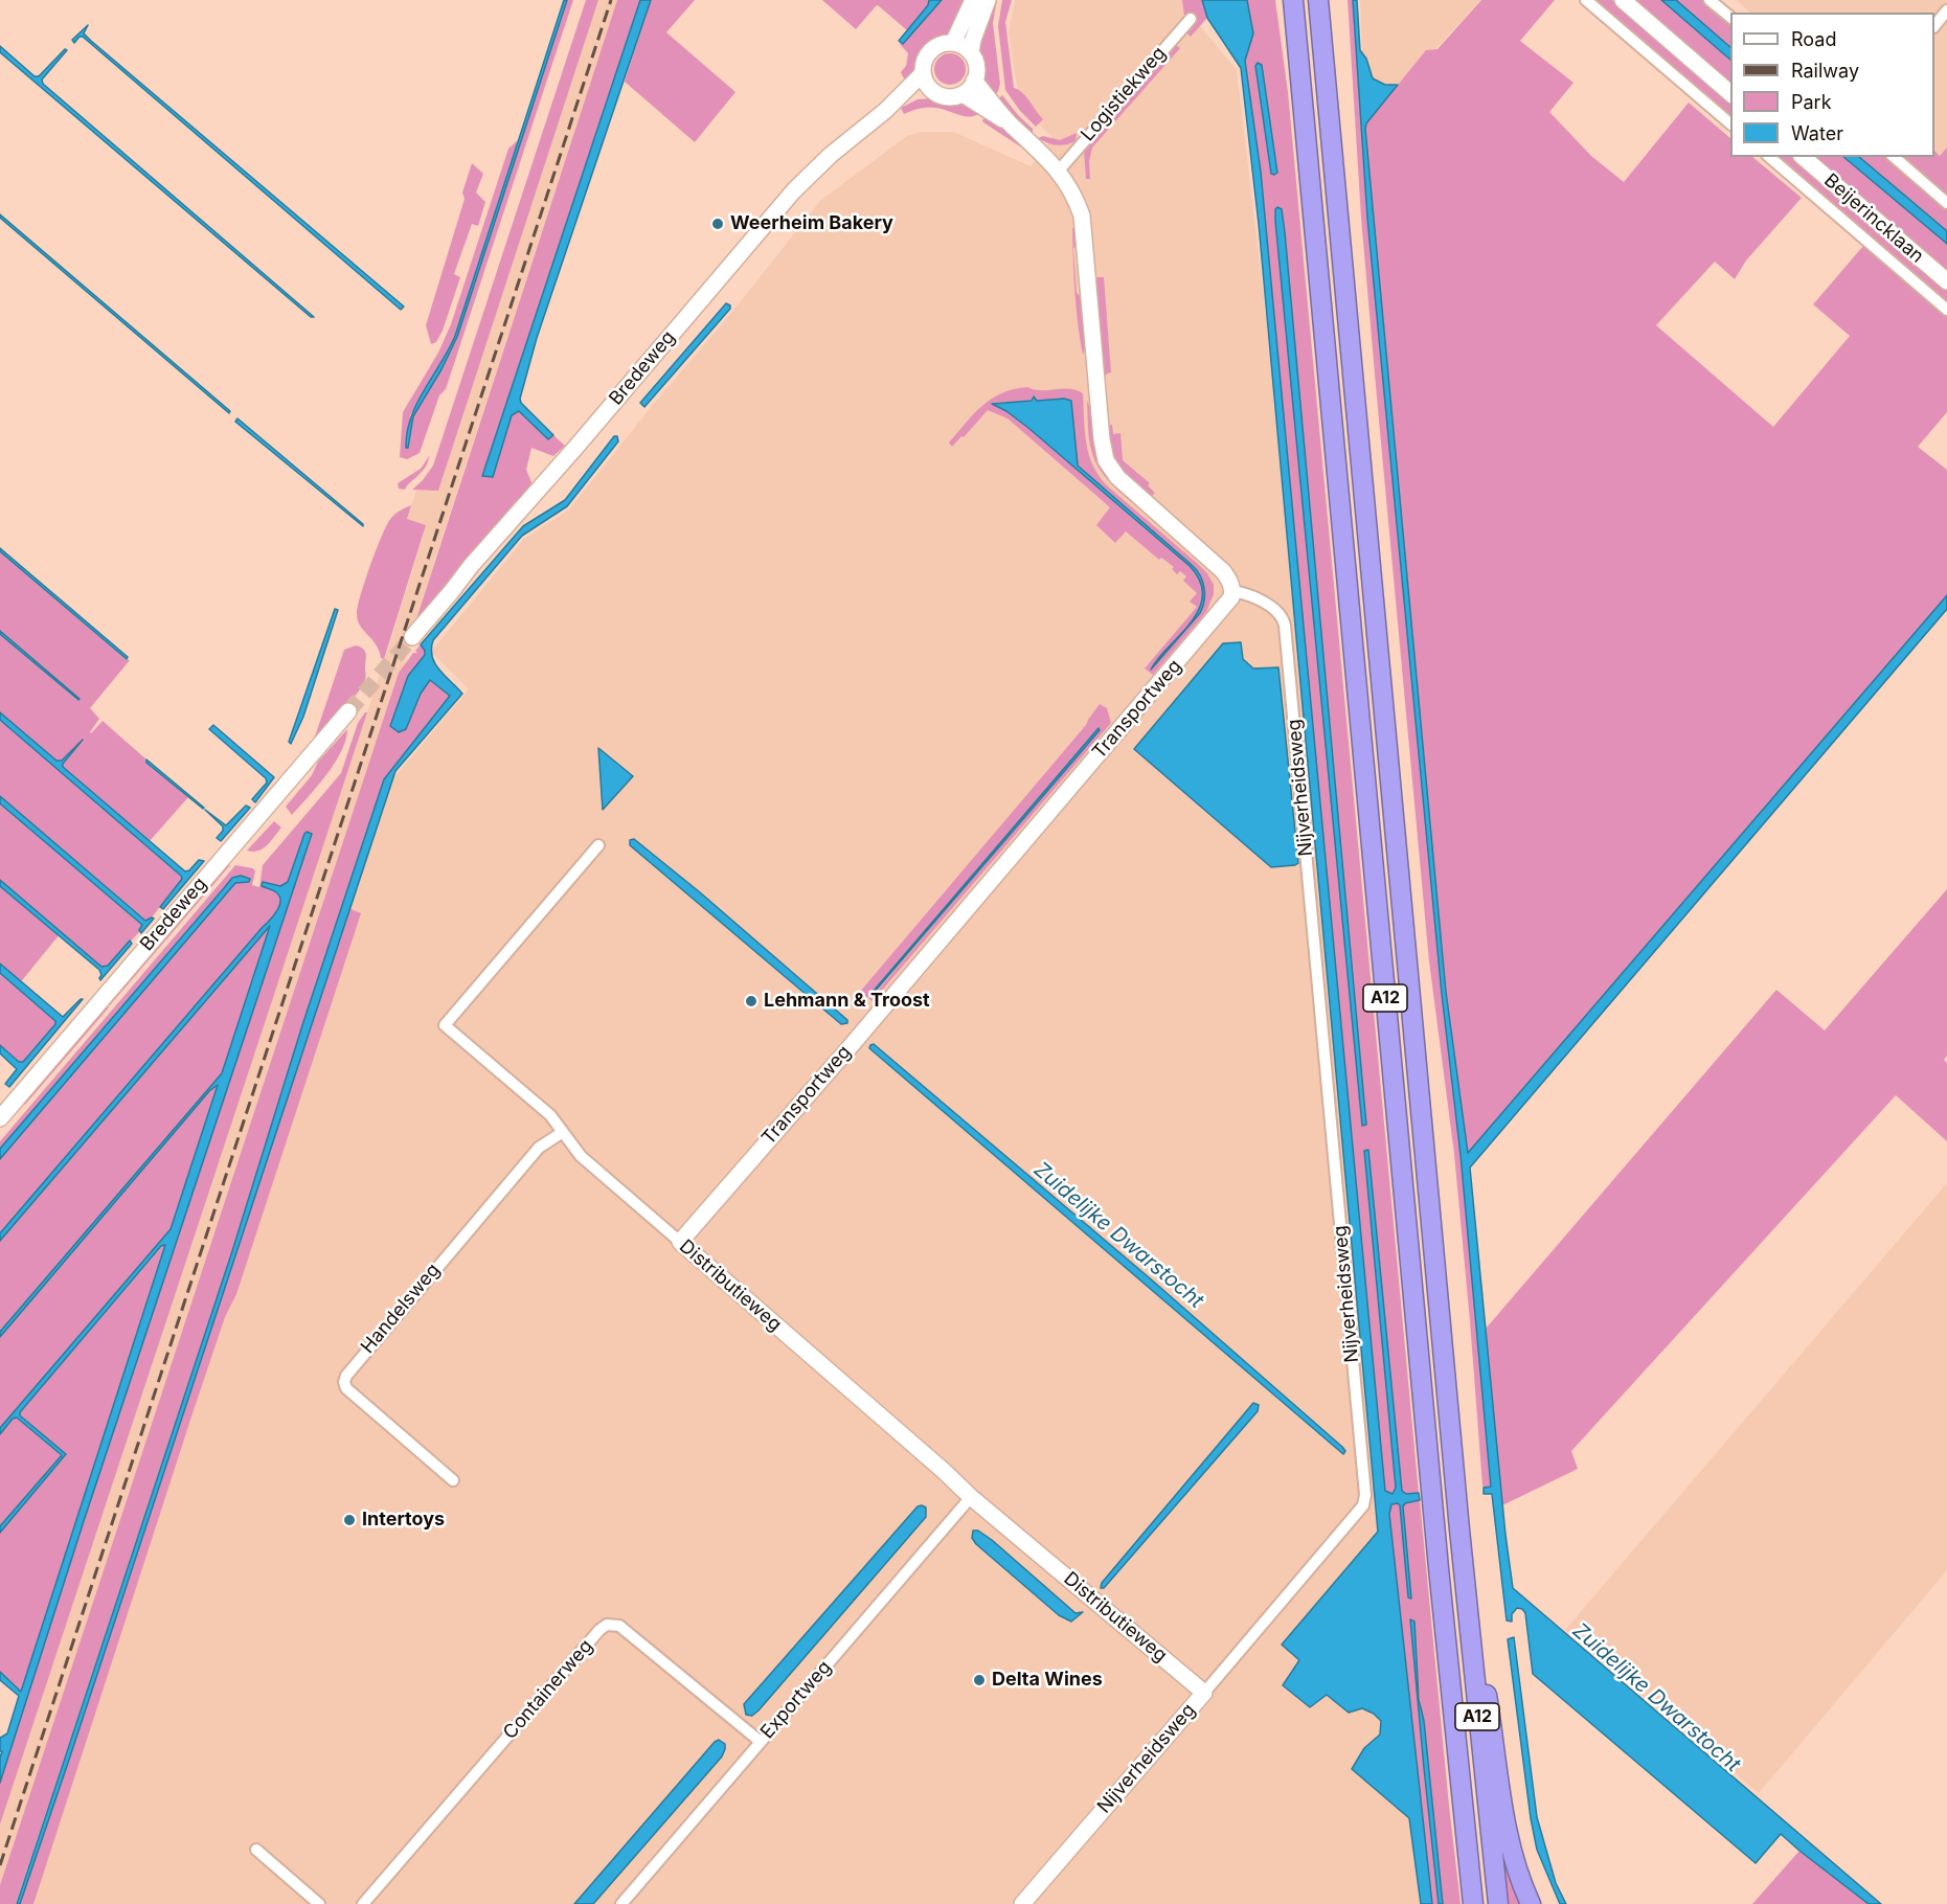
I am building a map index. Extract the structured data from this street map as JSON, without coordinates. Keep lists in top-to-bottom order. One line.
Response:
{"streets":{"highway":["A12"],"street":["Logistiekweg","Beijerincklaan","Bredeweg","Transportweg","Nijverheidsweg","Distributieweg","Handelsweg","Containerweg","Exportweg"]},"crossings":[["Transportweg","Nijverheidsweg"],["Transportweg","Distributieweg"],["Nijverheidsweg","Distributieweg"],["Distributieweg","Handelsweg"],["Distributieweg","Exportweg"],["Containerweg","Exportweg"]],"water":["Zuidelijke Dwarstocht"],"places":["Weerheim Bakery","Lehmann & Troost","Intertoys","Delta Wines"],"legend":["Road","Railway","Park","Water"]}
